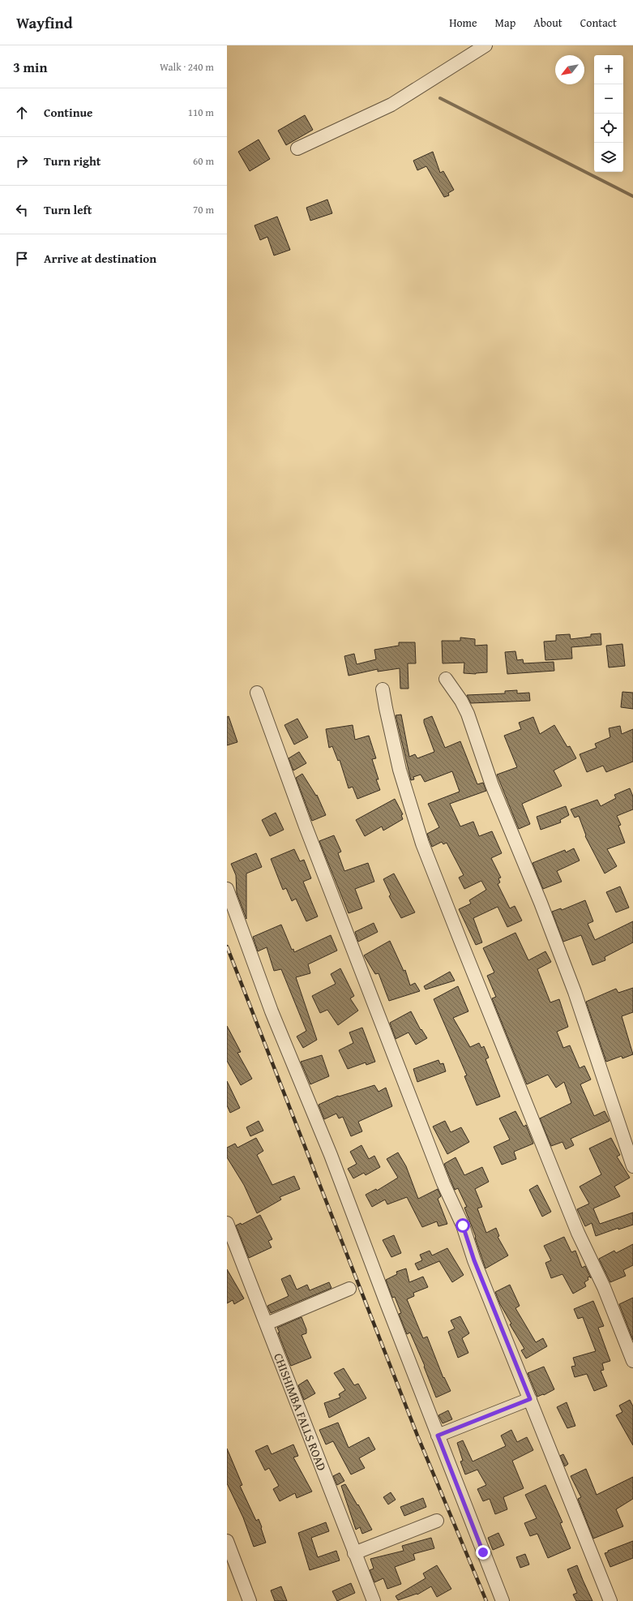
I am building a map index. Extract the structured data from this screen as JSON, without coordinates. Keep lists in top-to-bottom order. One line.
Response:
{"streets":{"street":["CHISHIMBA FALLS ROAD"]},"north":"bottom left","page":{"header":"Wayfind","nav":["Home","Map","About","Contact"],"heading":["3 min","Walk · 240 m"],"map_buttons":["+","−"],"list":[["Continue","110 m"],["Turn right","60 m"],["Turn left","70 m"],"Arrive at destination"]}}
